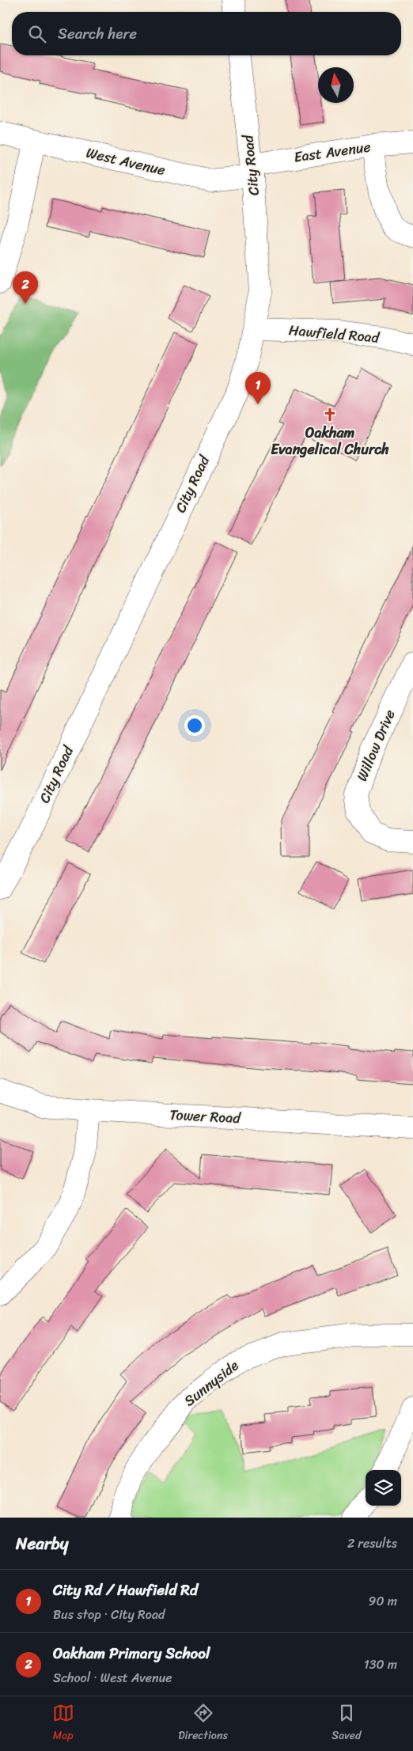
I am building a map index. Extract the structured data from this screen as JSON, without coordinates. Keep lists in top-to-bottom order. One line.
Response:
{"streets":{"street":["East Avenue","West Avenue","City Road","Hawfield Road","Willow Drive","Tower Road","Sunnyside"]},"crossings":[["East Avenue","West Avenue"],["East Avenue","City Road"],["West Avenue","City Road"],["City Road","Hawfield Road"]],"places":{"church":["Oakham Evangelical Church"]},"north":"top","page":{"search":"Search here","pins":["2","1"],"heading":["Nearby","2 results"],"list":[{"mark":"1","name":"City Rd / Hawfield Rd","note":"Bus stop · City Road","value":"90 m"},{"mark":"2","name":"Oakham Primary School","note":"School · West Avenue","value":"130 m"}],"nav":["Map","Directions","Saved"]}}
